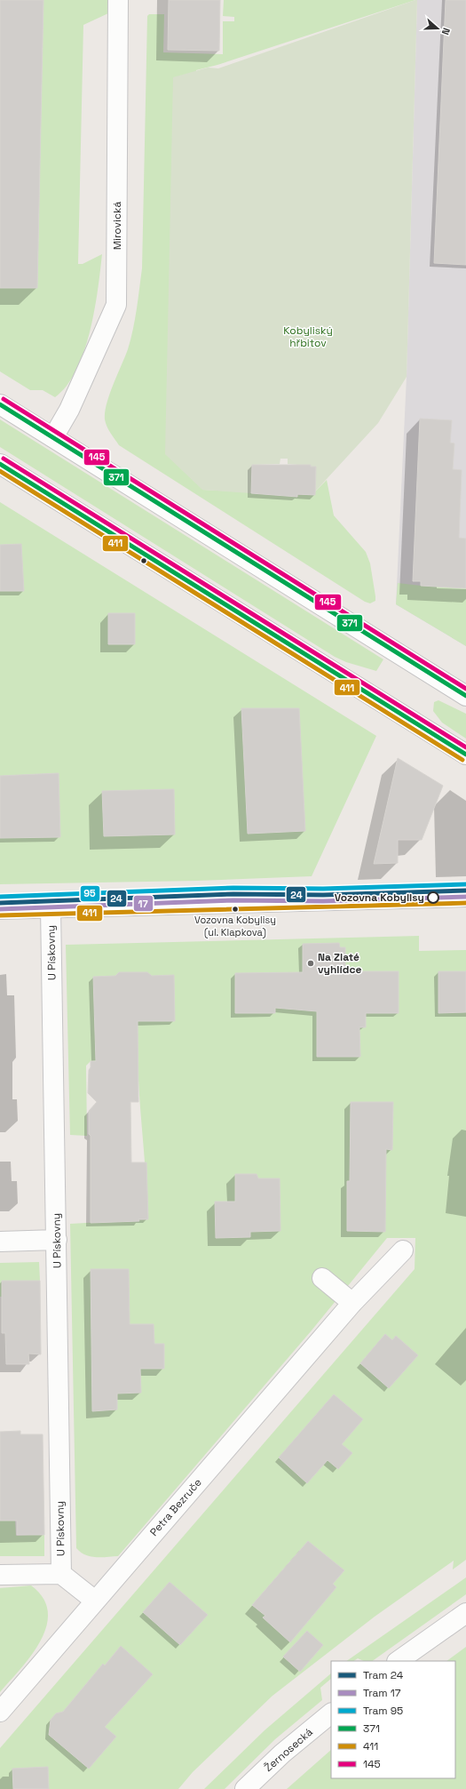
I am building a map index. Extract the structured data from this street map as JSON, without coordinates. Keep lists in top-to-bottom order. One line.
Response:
{"streets":{"street":["Mirovická","U Pískovny","Petra Bezruče","Žernosecká"]},"parks":["Kobyliský hřbitov"],"places":["Vozovna Kobylisy","Vozovna Kobylisy (ul. Klapkova)","Na Zlaté vyhlídce"],"lines":["transit line 145","transit line 371","transit line 411","tram line 95","tram line 24","tram line 17"],"legend":["Tram 24","Tram 17","Tram 95","371","411","145"],"north":"right"}
